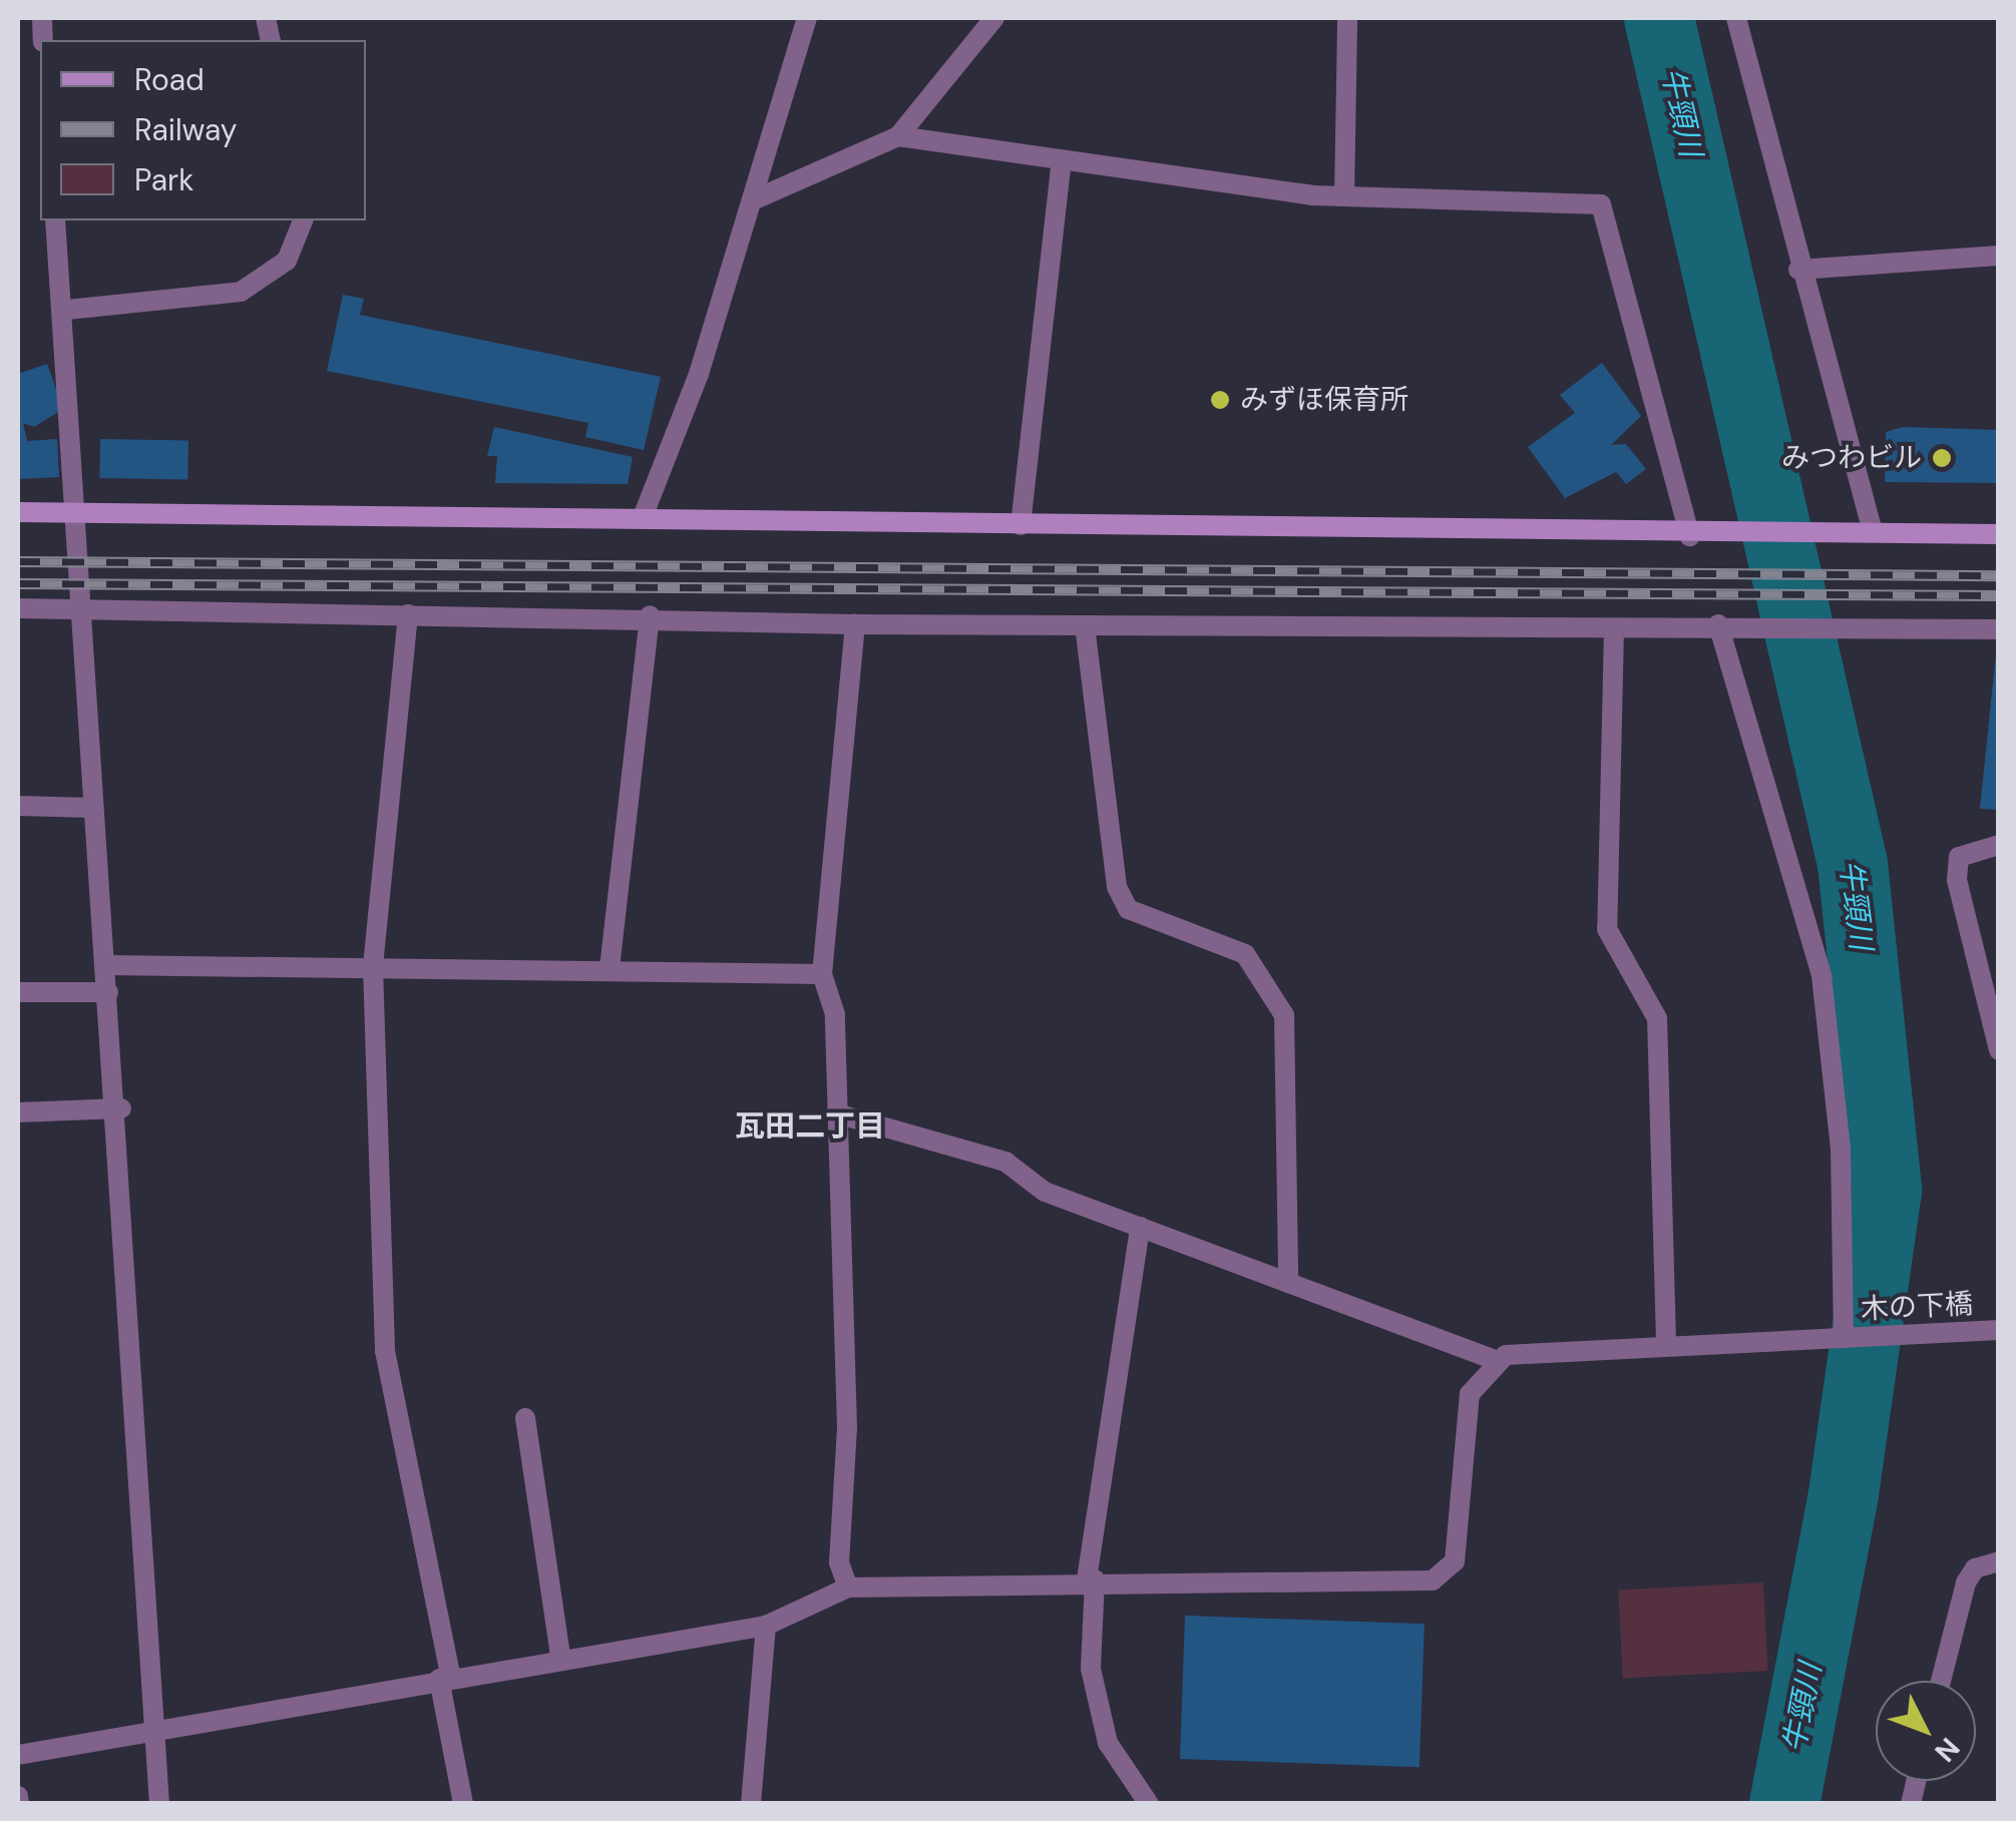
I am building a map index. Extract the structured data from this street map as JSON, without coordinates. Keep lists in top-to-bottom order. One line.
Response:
{"streets":{"street":["木の下橋"]},"districts":["瓦田二丁目"],"water":["牛頸川"],"places":["みずほ保育所","みつわビル"],"legend":["Road","Railway","Park"],"north":"bottom right"}
